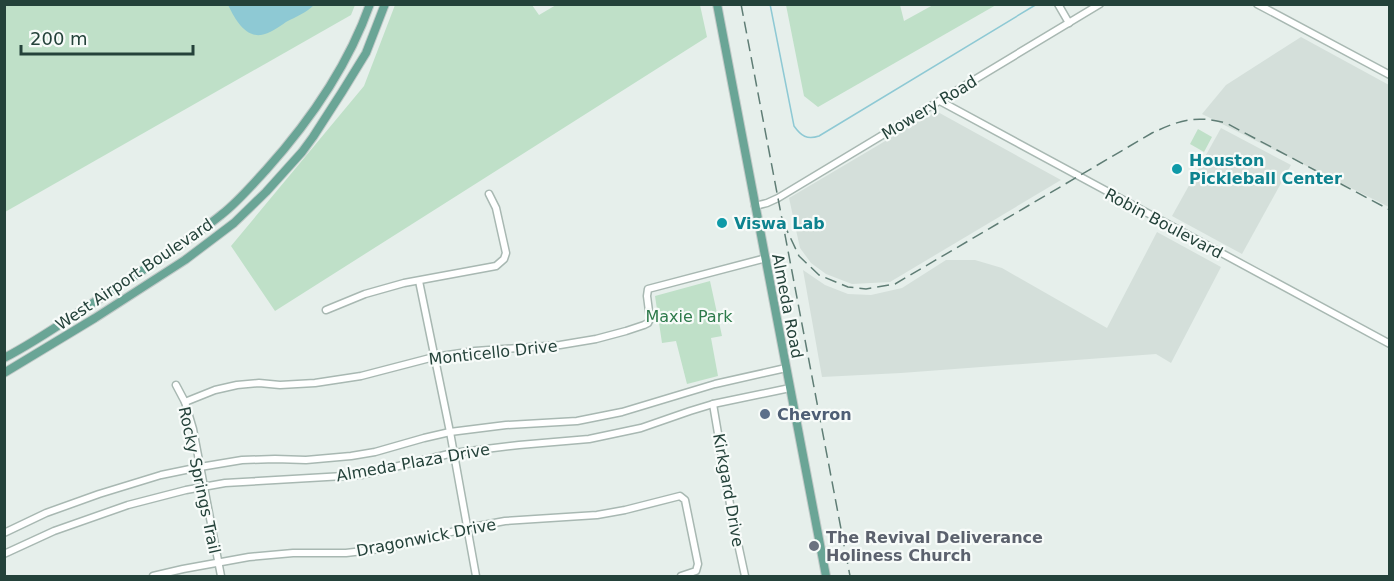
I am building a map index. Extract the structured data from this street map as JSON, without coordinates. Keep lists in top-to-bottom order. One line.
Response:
{"streets":{"main road":["West Airport Boulevard","Almeda Road"],"street":["Mowery Road","Robin Boulevard","Monticello Drive","Almeda Plaza Drive","Rocky Springs Trail","Kirkgard Drive","Dragonwick Drive"]},"crossings":[["Mowery Road","Robin Boulevard"],["Mowery Road","Almeda Road"],["Almeda Road","Monticello Drive"],["Almeda Road","Almeda Plaza Drive"],["Monticello Drive","Rocky Springs Trail"],["Almeda Plaza Drive","Rocky Springs Trail"],["Almeda Plaza Drive","Kirkgard Drive"],["Rocky Springs Trail","Dragonwick Drive"]],"parks":["Maxie Park"],"places":["Houston Pickleball Center","Viswa Lab","Chevron","The Revival Deliverance Holiness Church"],"scale_bar":"200 m"}
